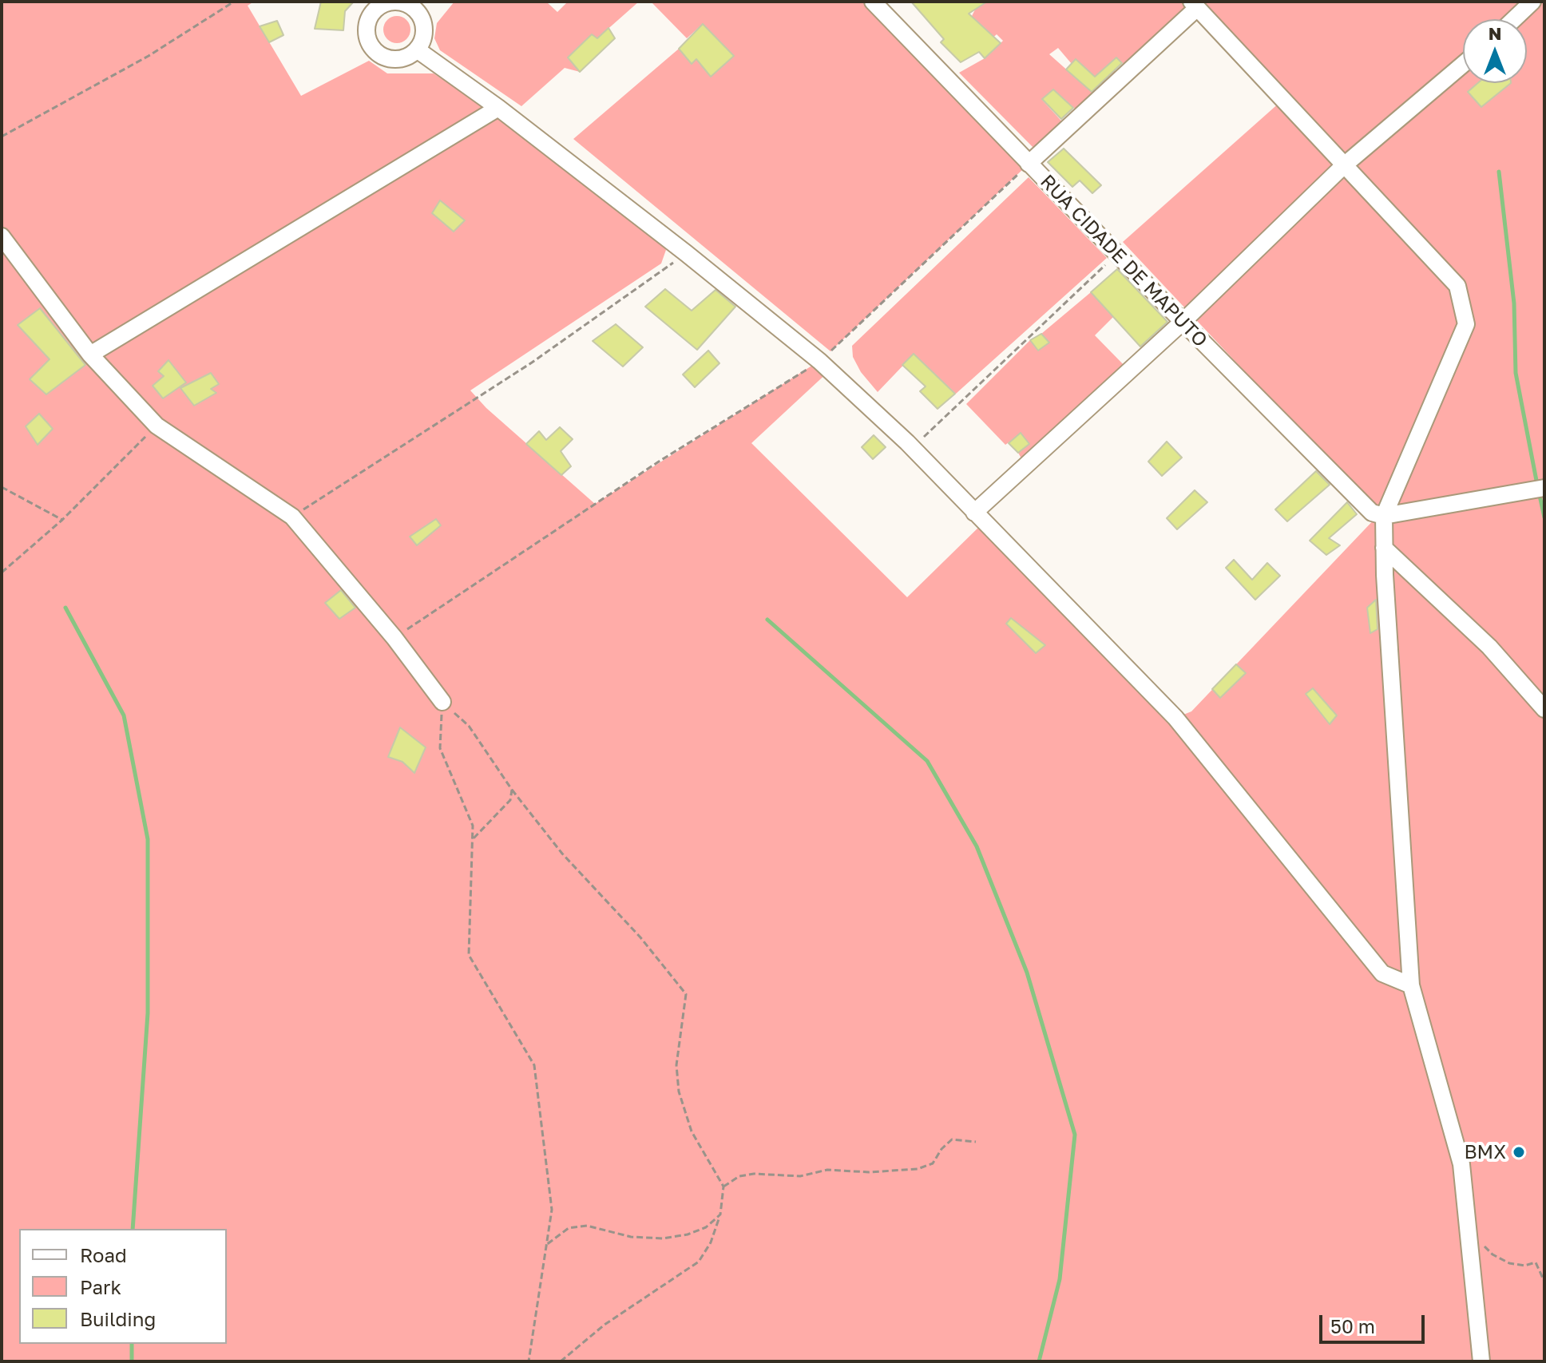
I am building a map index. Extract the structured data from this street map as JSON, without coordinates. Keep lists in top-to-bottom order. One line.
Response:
{"streets":{"street":["RUA CIDADE DE MAPUTO"]},"places":["BMX"],"legend":["Road","Park","Building"],"scale_bar":"50 m","north":"top"}
